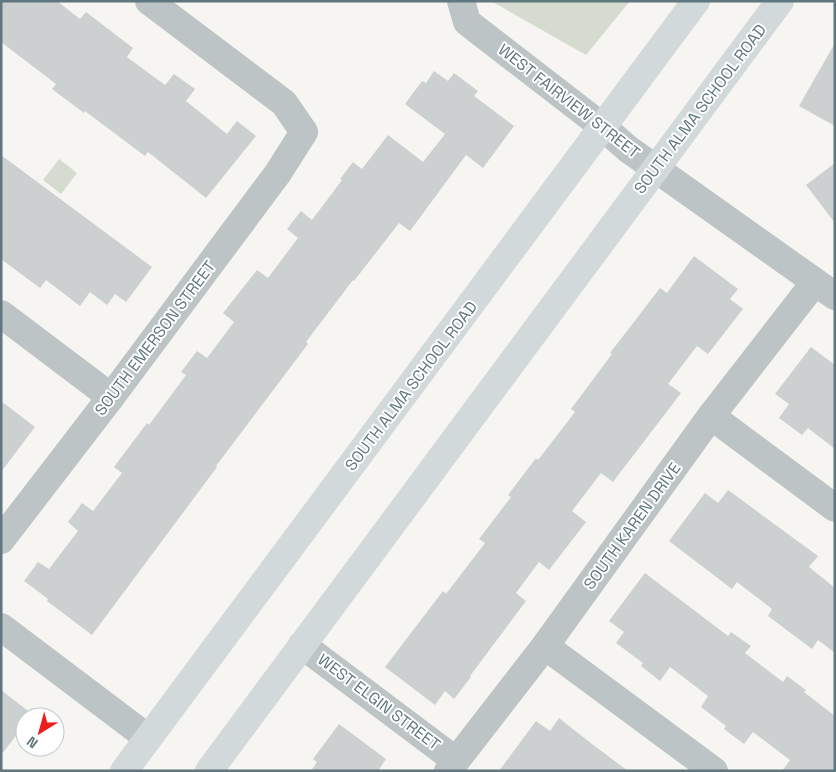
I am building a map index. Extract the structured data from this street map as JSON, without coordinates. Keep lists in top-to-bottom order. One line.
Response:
{"streets":{"main road":["SOUTH ALMA SCHOOL ROAD"],"street":["WEST FAIRVIEW STREET","SOUTH EMERSON STREET","SOUTH KAREN DRIVE","WEST ELGIN STREET"]},"crossings":[["WEST FAIRVIEW STREET","SOUTH ALMA SCHOOL ROAD"],["WEST FAIRVIEW STREET","SOUTH KAREN DRIVE"],["SOUTH ALMA SCHOOL ROAD","WEST ELGIN STREET"],["SOUTH KAREN DRIVE","WEST ELGIN STREET"]],"north":"bottom left"}
